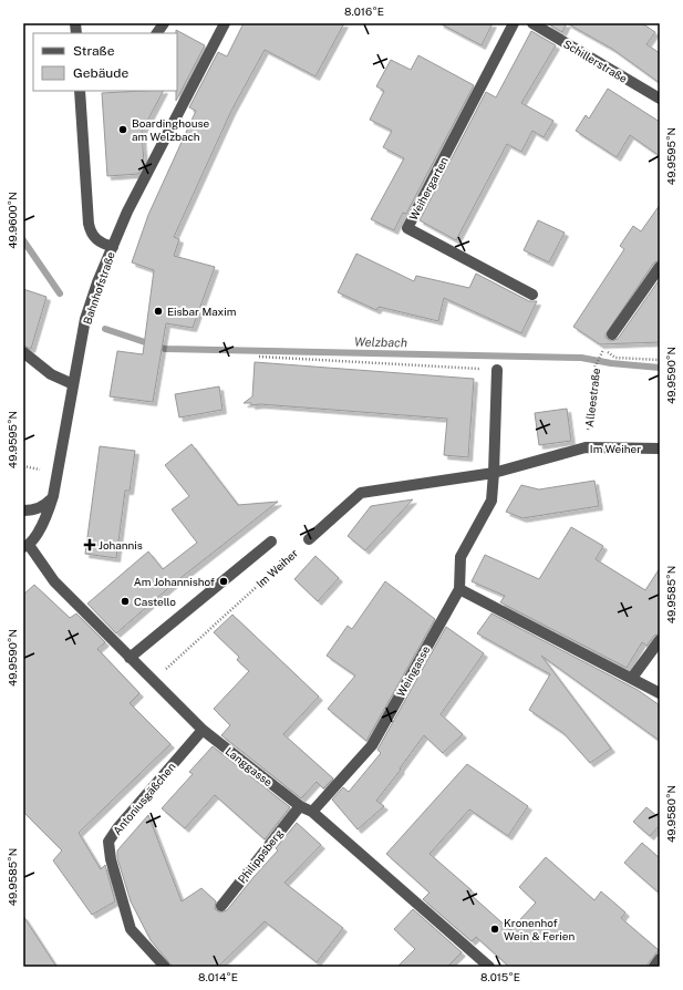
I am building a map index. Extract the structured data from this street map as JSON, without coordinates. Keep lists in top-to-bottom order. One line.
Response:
{"streets":{"street":["Schillerstraße","Weihergarten","Bahnhofstraße","Im Weiher","Weingasse","Langgasse","Antoniusgäßchen","Philippsberg"],"path":["Alleestraße"]},"crossings":[["Bahnhofstraße","Langgasse"],["Alleestraße","Im Weiher"],["Im Weiher","Weingasse"],["Im Weiher","Langgasse"],["Weingasse","Langgasse"],["Langgasse","Antoniusgäßchen"],["Langgasse","Philippsberg"]],"water":["Welzbach"],"places":{"other":["Boardinghouse am Welzbach","Eisbar Maxim","Am Johannishof","Castello","Kronenhof Wein & Ferien"],"health":["Johannis"]},"legend":["Straße","Gebäude"],"coordinates":["8.016°E","49.9595°N","49.9600°N","49.9590°N","49.9585°N","49.9580°N","8.014°E","8.015°E"]}
